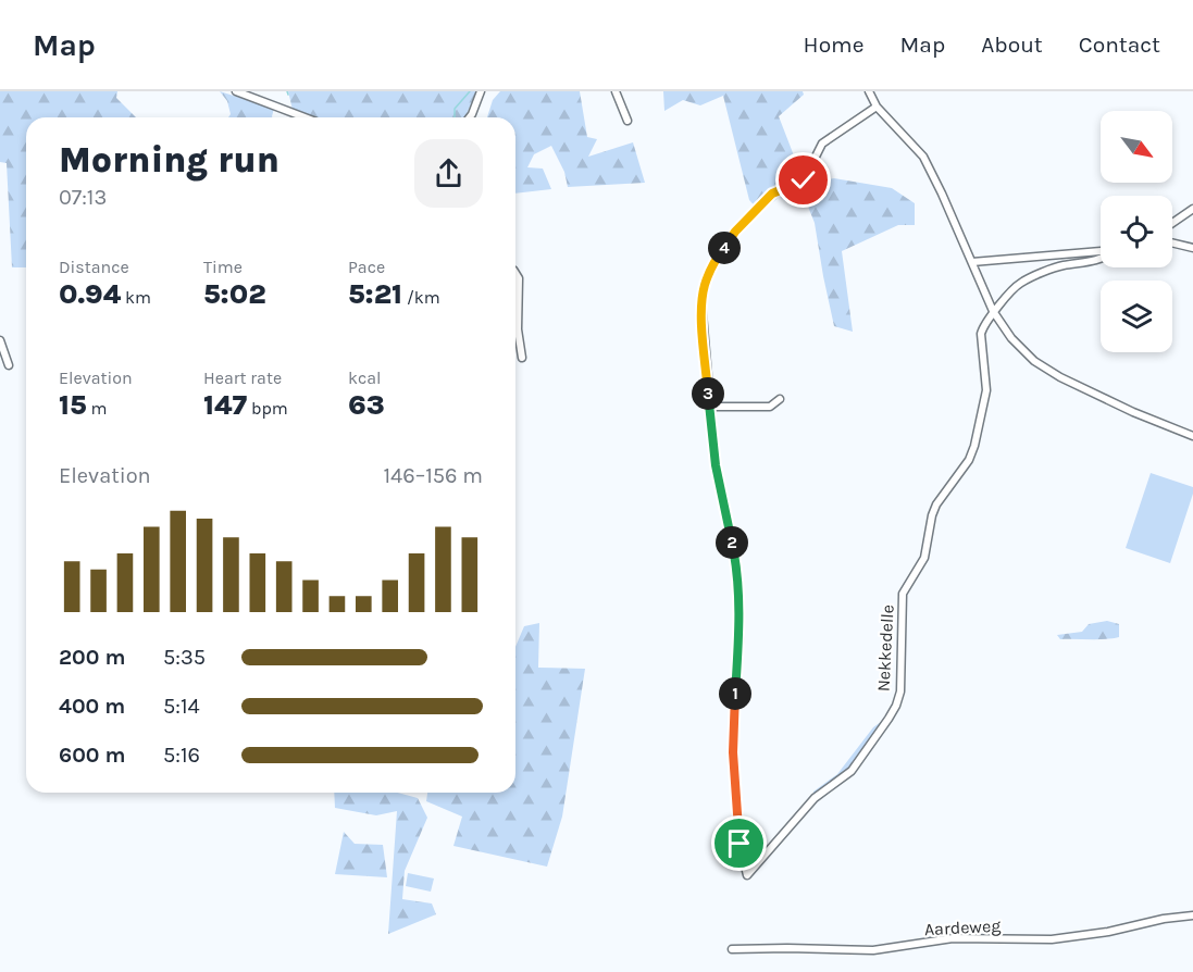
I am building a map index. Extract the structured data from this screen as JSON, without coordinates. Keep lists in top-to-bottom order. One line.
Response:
{"streets":{"street":["Nekkedelle","Aardeweg"]},"north":"bottom right","page":{"header":"Map","nav":["Home","Map","About","Contact"],"heading":["Morning run","07:13"],"stats":[["Distance","0.94 km"],["Time","5:02"],["Pace","5:21 /km"],["Elevation","15 m"],["Heart rate","147 bpm"],["kcal","63"]],"pins":["4","3","2","1"],"chart":["Elevation","146–156 m"],"list":[{"name":"200 m","note":"5:35"},{"name":"400 m","note":"5:14"},{"name":"600 m","note":"5:16"}]}}
